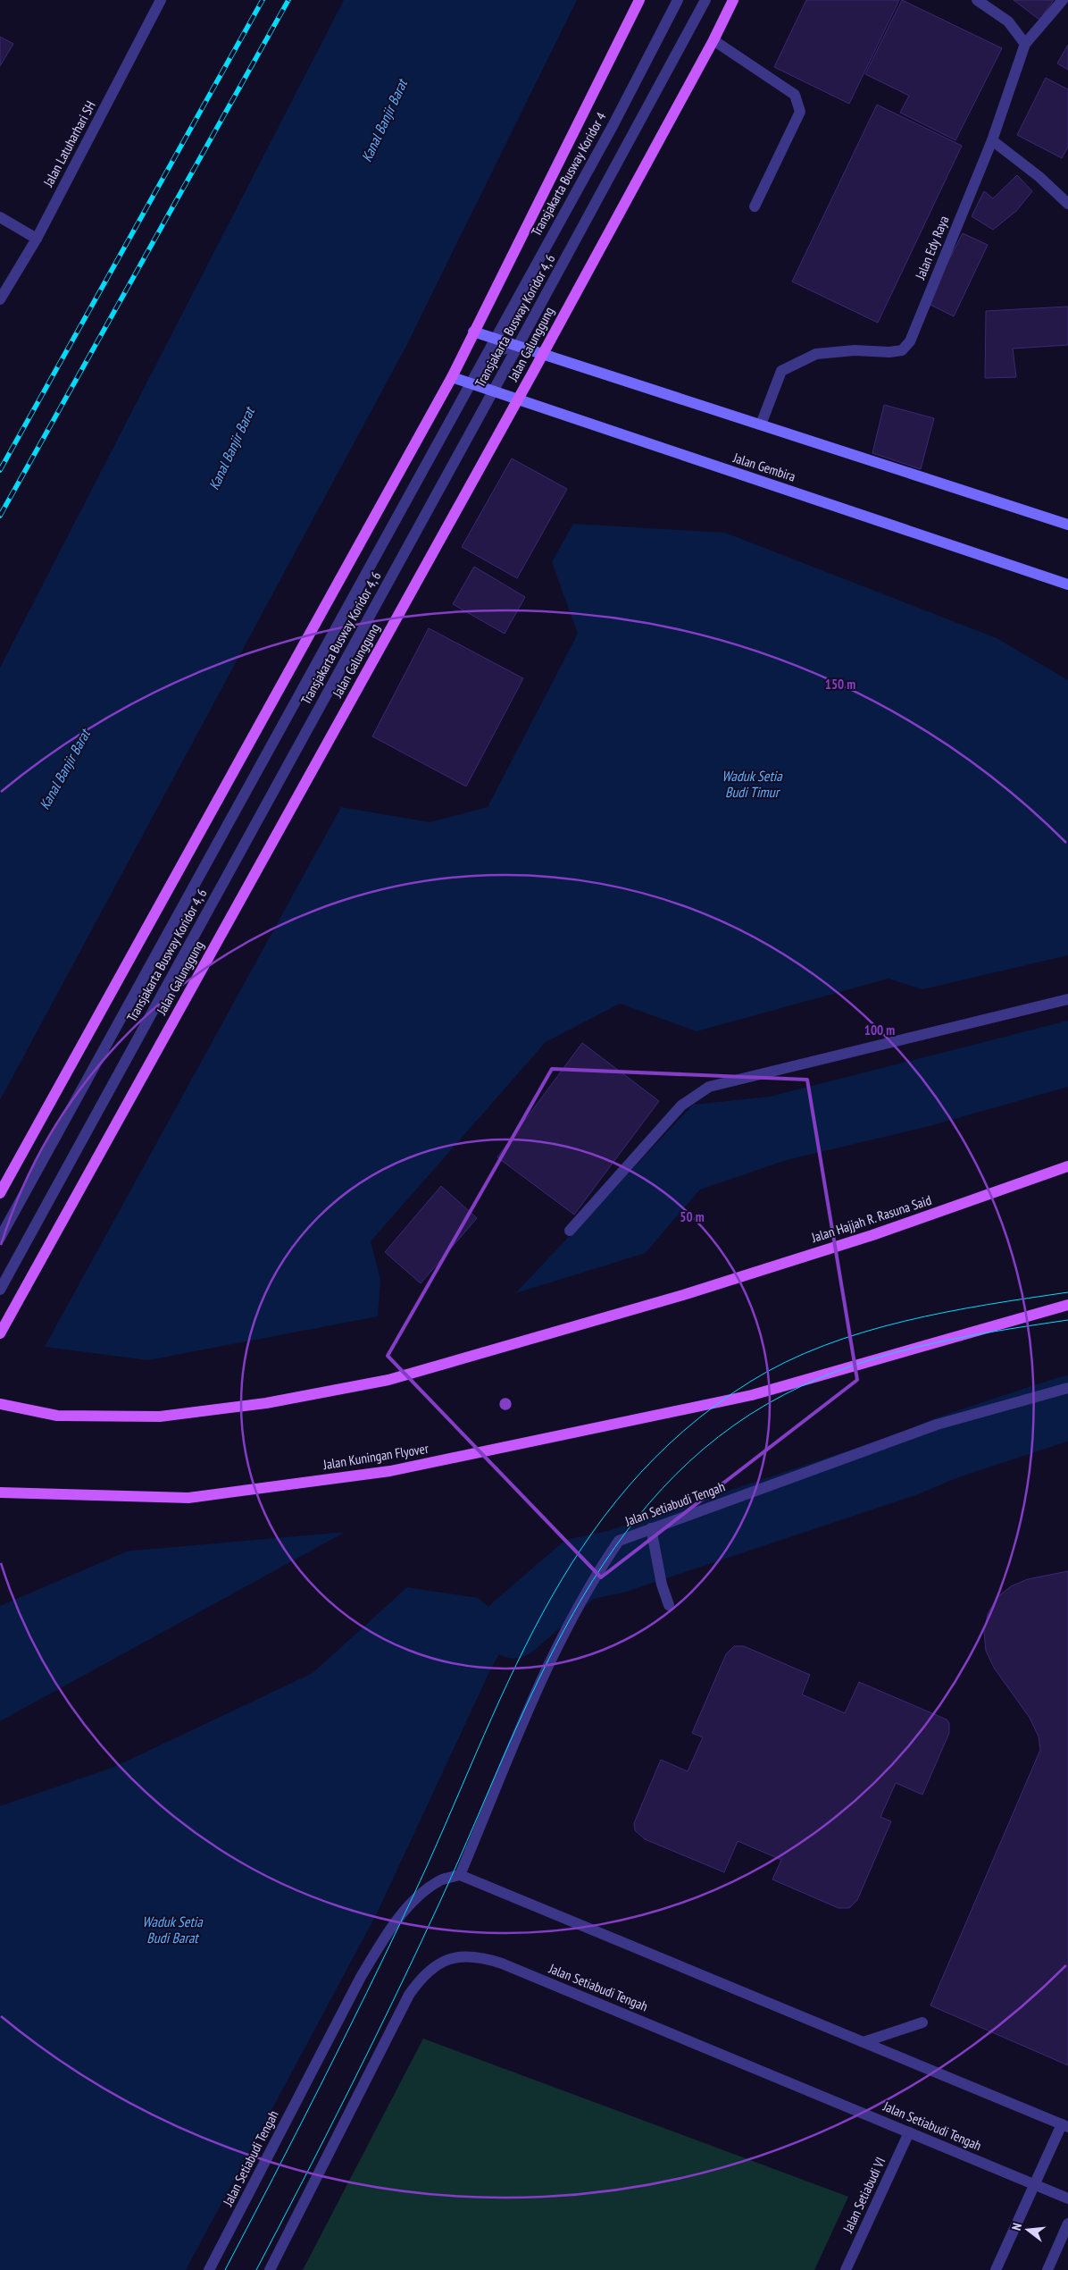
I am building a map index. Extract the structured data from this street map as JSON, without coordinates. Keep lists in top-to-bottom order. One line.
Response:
{"streets":{"main road":["Jalan Galunggung","Jalan Gembira","Jalan Hajjah R. Rasuna Said","Jalan Kuningan Flyover"],"street":["Jalan Latuharhari SH","Transjakarta Busway Koridor 4","Jalan Edy Raya","Transjakarta Busway Koridor 4, 6","Jalan Setiabudi Tengah","Jalan Setiabudi VI"]},"crossings":[["Transjakarta Busway Koridor 4","Transjakarta Busway Koridor 4, 6"],["Transjakarta Busway Koridor 4, 6","Jalan Gembira"],["Jalan Galunggung","Jalan Gembira"],["Jalan Setiabudi Tengah","Jalan Setiabudi VI"]],"water":["Kanal Banjir Barat","Waduk Setia Budi Timur","Waduk Setia Budi Barat"],"north":"left","rings":["150 m","100 m","50 m"]}
